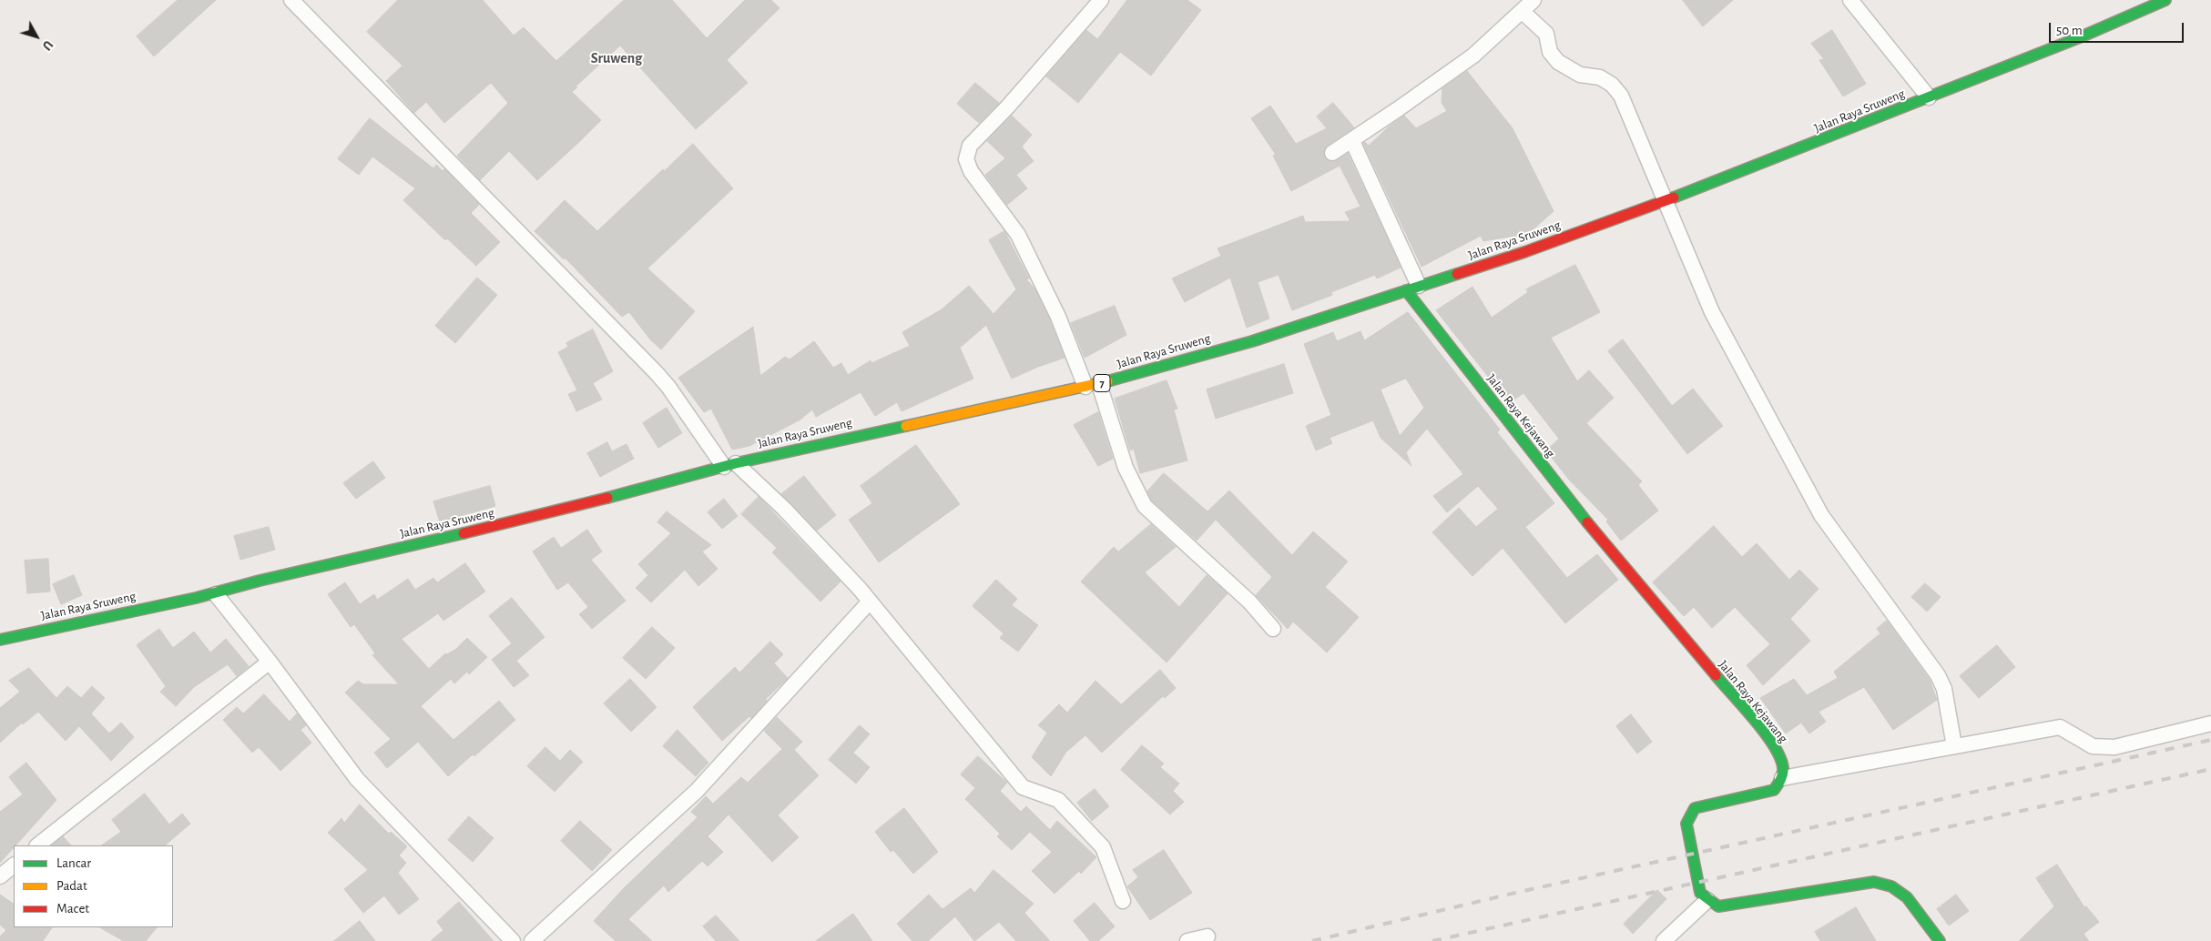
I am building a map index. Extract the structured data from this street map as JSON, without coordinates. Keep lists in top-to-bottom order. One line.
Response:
{"streets":{"main road":["Jalan Raya Sruweng","7","Jalan Raya Kejawang"]},"crossings":[["Jalan Raya Sruweng","Jalan Raya Kejawang"]],"districts":["Sruweng"],"legend":["Lancar","Padat","Macet"],"scale_bar":"50 m","north":"bottom right"}
